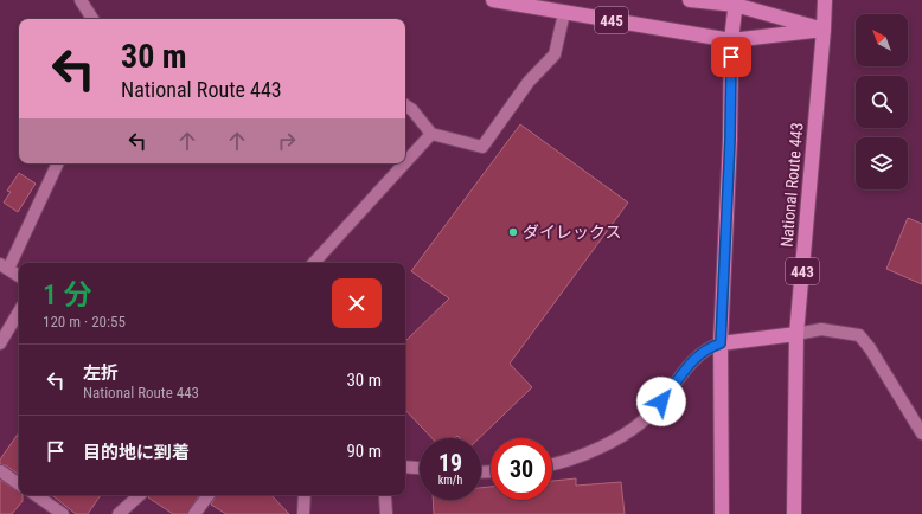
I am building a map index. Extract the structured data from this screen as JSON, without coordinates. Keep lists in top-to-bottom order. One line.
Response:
{"streets":{"highway":["445","National Route 443","443"]},"crossings":[["445","National Route 443"]],"places":["ダイレックス"],"north":"top left","page":{"turn":["30 m","National Route 443"],"heading":["1 分","120 m · 20:55"],"list":[{"name":"左折","note":"National Route 443","value":"30 m"},{"name":"目的地に到着","value":"90 m"}],"speed":"19 km/h","limit":"30"}}
